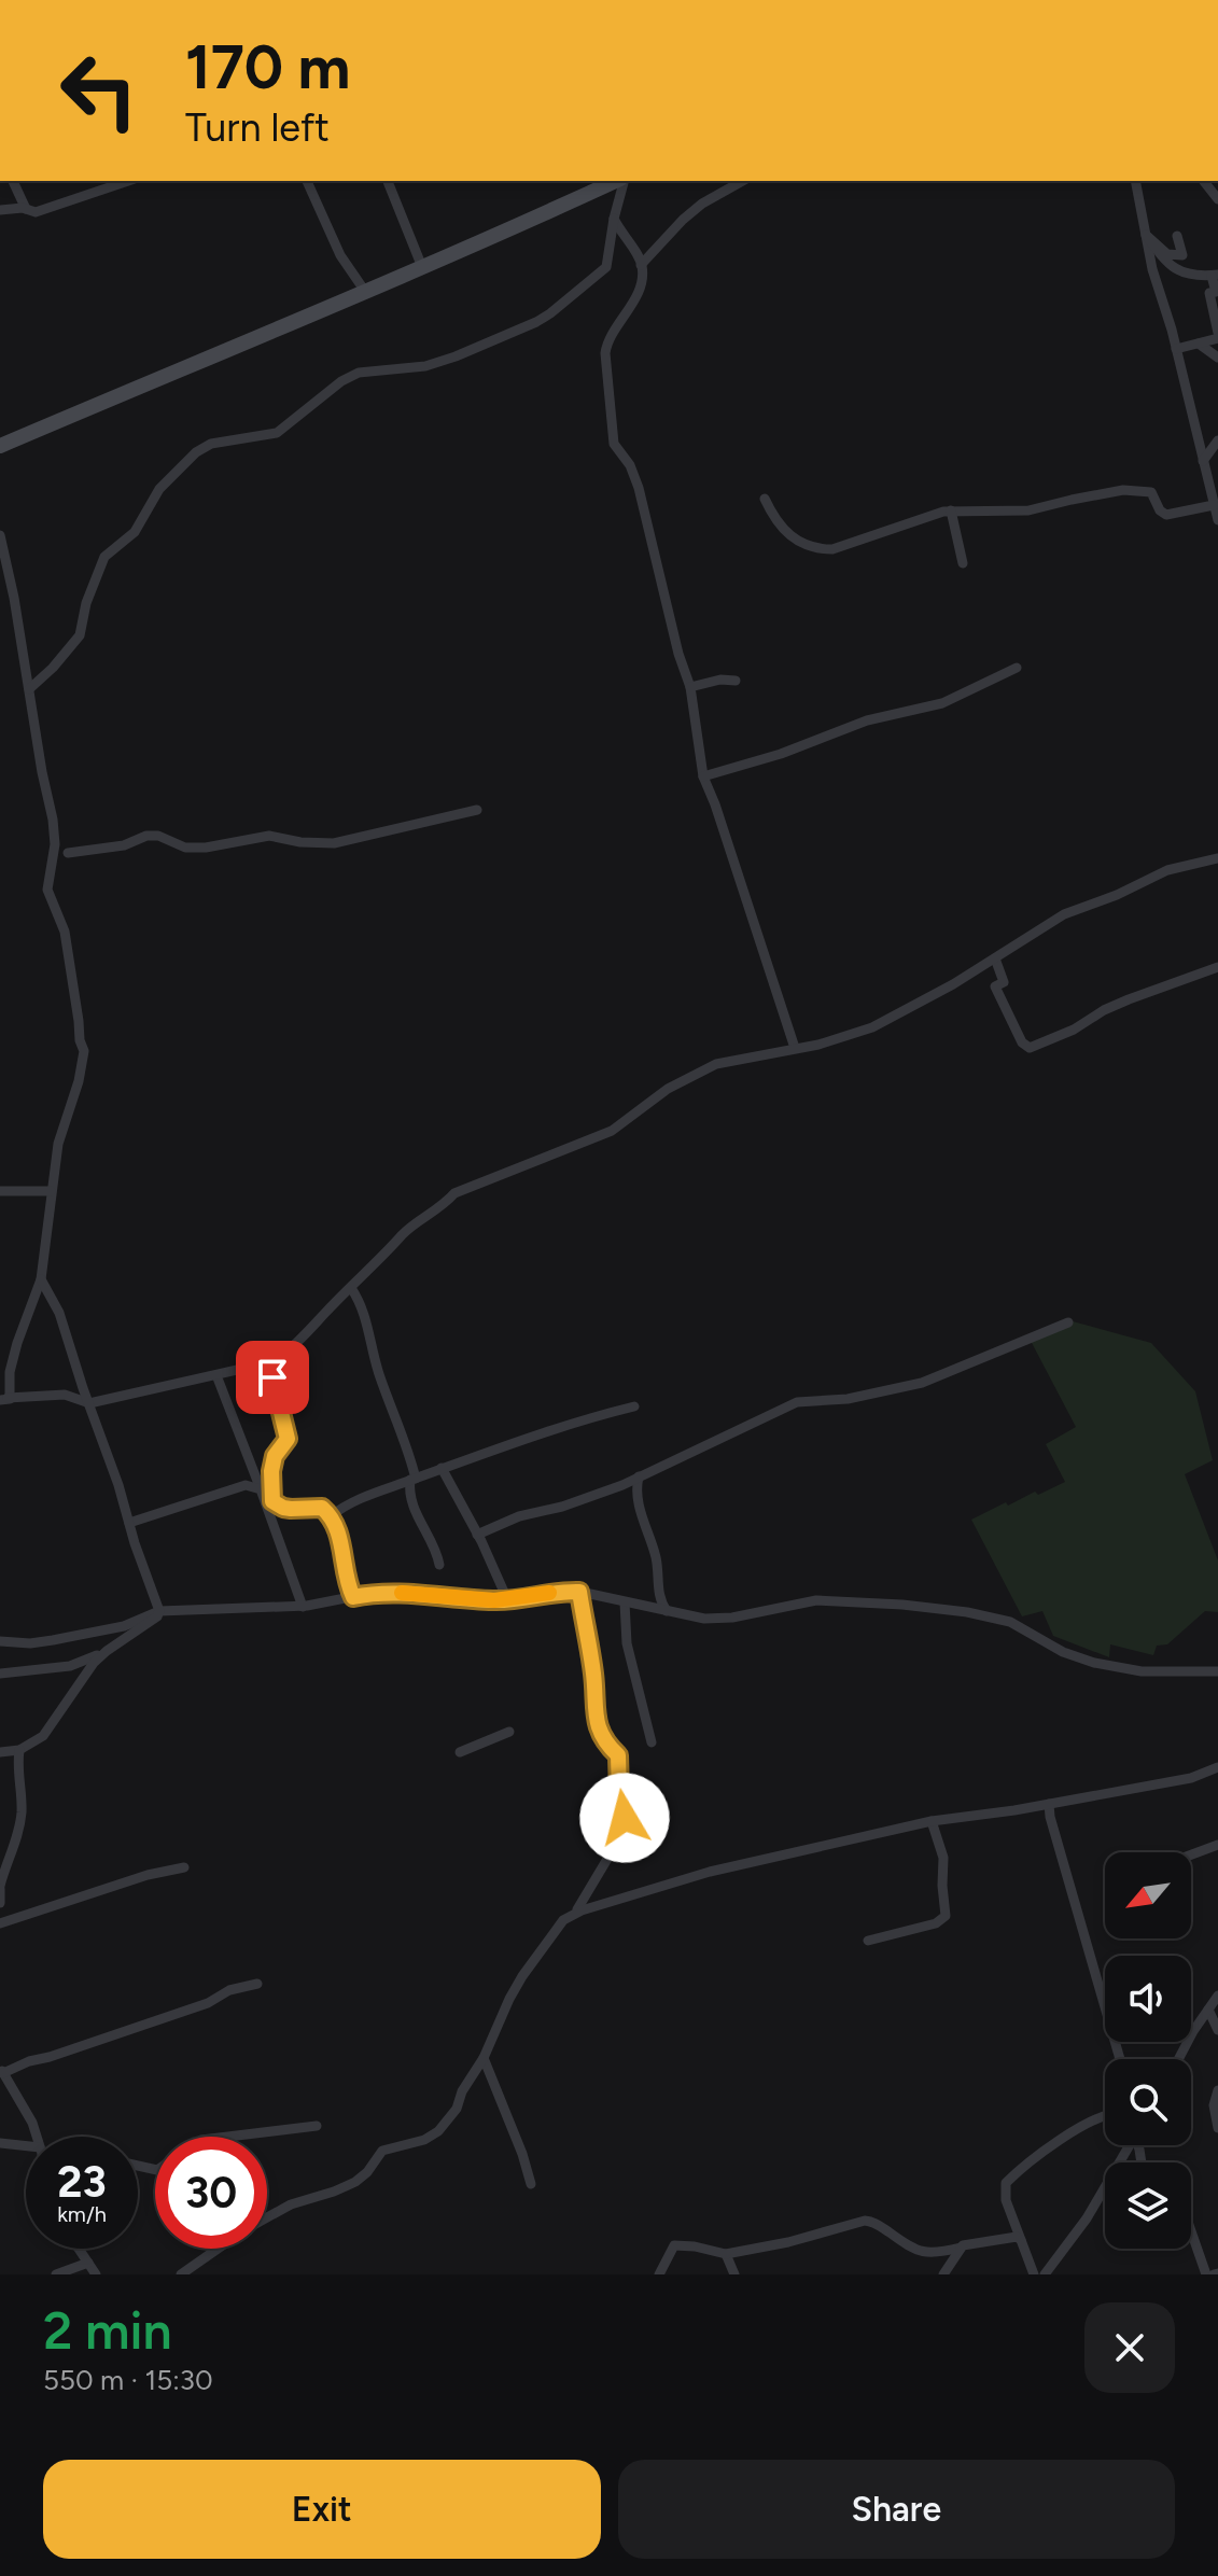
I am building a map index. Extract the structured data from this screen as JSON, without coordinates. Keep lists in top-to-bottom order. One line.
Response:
{"north":"bottom left","page":{"turn":["170 m","Turn left"],"speed":"23 km/h","limit":"30","heading":["2 min","550 m · 15:30"],"buttons":["Exit","Share"]}}
